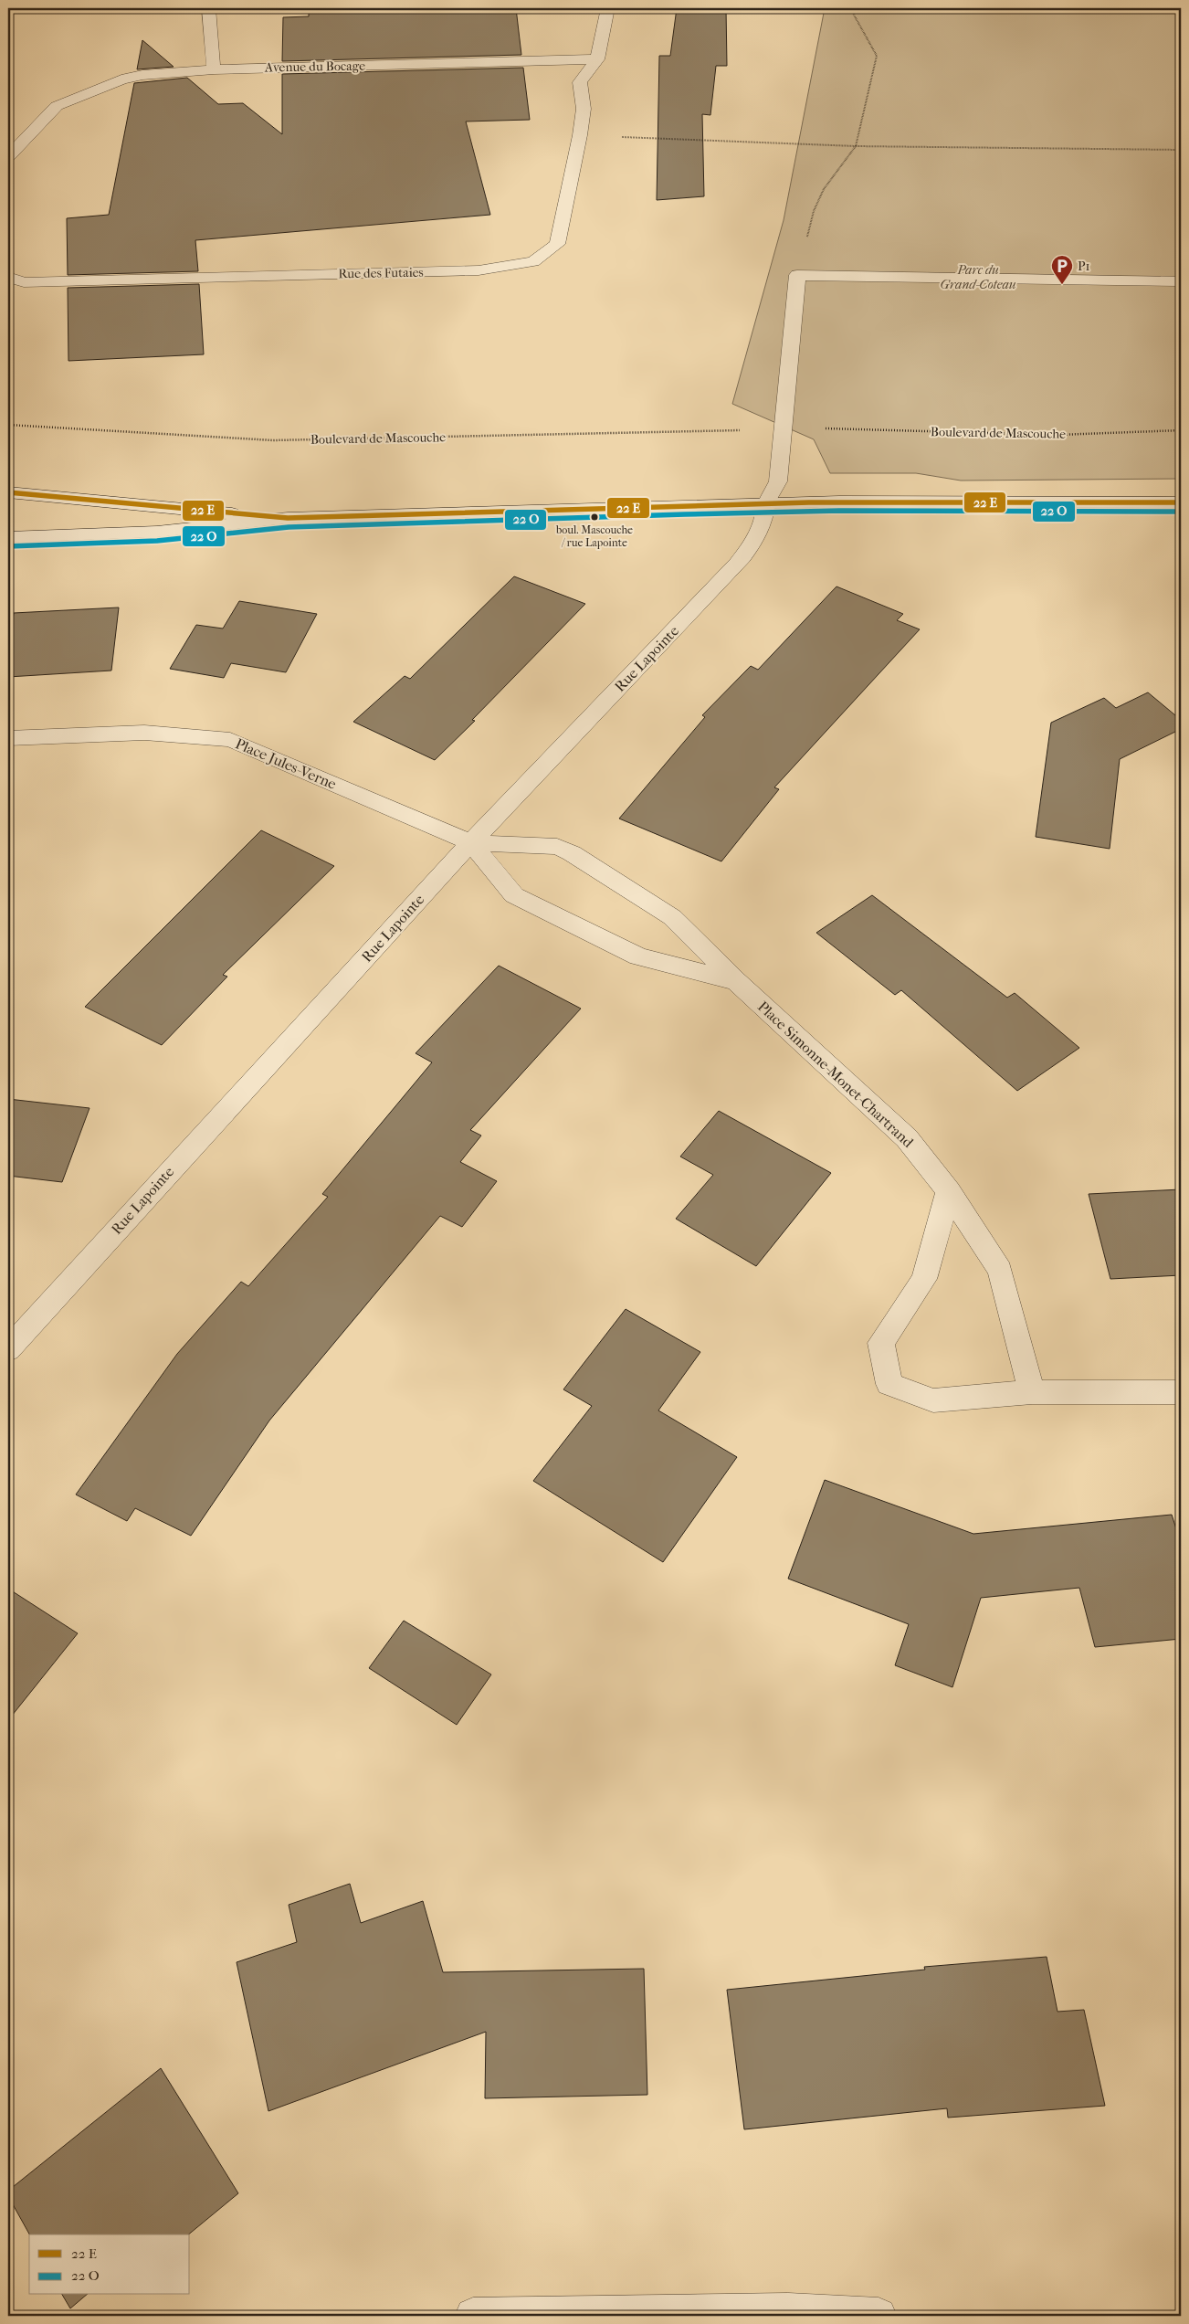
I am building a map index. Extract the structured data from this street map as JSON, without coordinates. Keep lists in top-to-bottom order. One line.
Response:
{"streets":{"street":["Avenue du Bocage","Rue des Futaies","Rue Lapointe","Place Jules-Verne","Place Simonne-Monet-Chartrand"],"path":["Boulevard de Mascouche"]},"crossings":[["Avenue du Bocage","Rue des Futaies"],["Rue Lapointe","Place Jules-Verne"],["Rue Lapointe","Place Simonne-Monet-Chartrand"],["Place Jules-Verne","Place Simonne-Monet-Chartrand"]],"parks":["Parc du Grand-Coteau"],"places":{"parking":["P1"],"other":["boul. Mascouche / rue Lapointe"]},"legend":["22 E","22 O"]}
